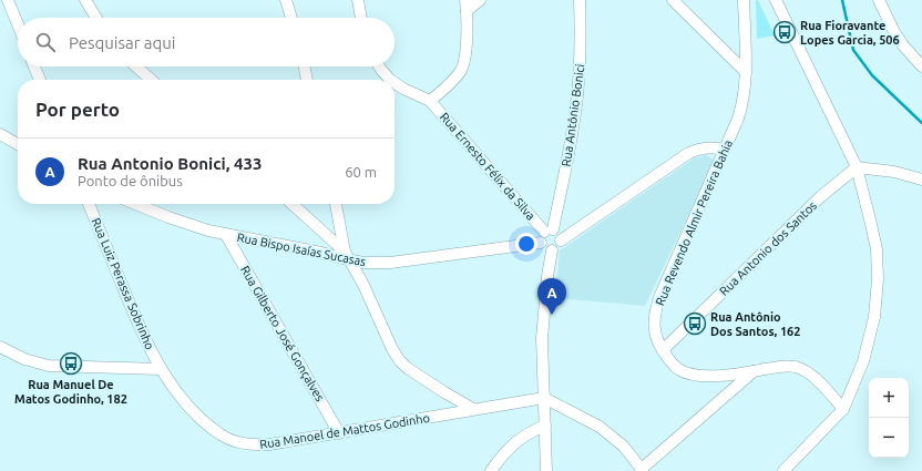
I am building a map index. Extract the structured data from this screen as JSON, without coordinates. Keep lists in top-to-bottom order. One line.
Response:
{"streets":{"street":["Rua Antônio Bonici","Rua Ernesto Félix da Silva","Rua Revendo Almir Pereira Bahia","Rua Antonio dos Santos","Rua Bispo Isaías Sucasas","Rua Luiz Perassa Sobrinho","Rua Gilberto José Gonçalves","Rua Manoel de Mattos Godinho"]},"crossings":[["Rua Antônio Bonici","Rua Ernesto Félix da Silva"],["Rua Antônio Bonici","Rua Bispo Isaías Sucasas"],["Rua Ernesto Félix da Silva","Rua Bispo Isaías Sucasas"],["Rua Revendo Almir Pereira Bahia","Rua Antonio dos Santos"],["Rua Bispo Isaías Sucasas","Rua Gilberto José Gonçalves"],["Rua Luiz Perassa Sobrinho","Rua Manoel de Mattos Godinho"],["Rua Gilberto José Gonçalves","Rua Manoel de Mattos Godinho"]],"places":{"bus stop":["Rua Fioravante Lopes Garcia, 506","Rua Antônio Dos Santos, 162","Rua Manuel De Matos Godinho, 182"]},"page":{"search":"Pesquisar aqui","heading":"Por perto","list":[{"mark":"A","name":"Rua Antonio Bonici, 433","note":"Ponto de ônibus","value":"60 m"}],"pins":"A","map_buttons":["+","−"]}}
